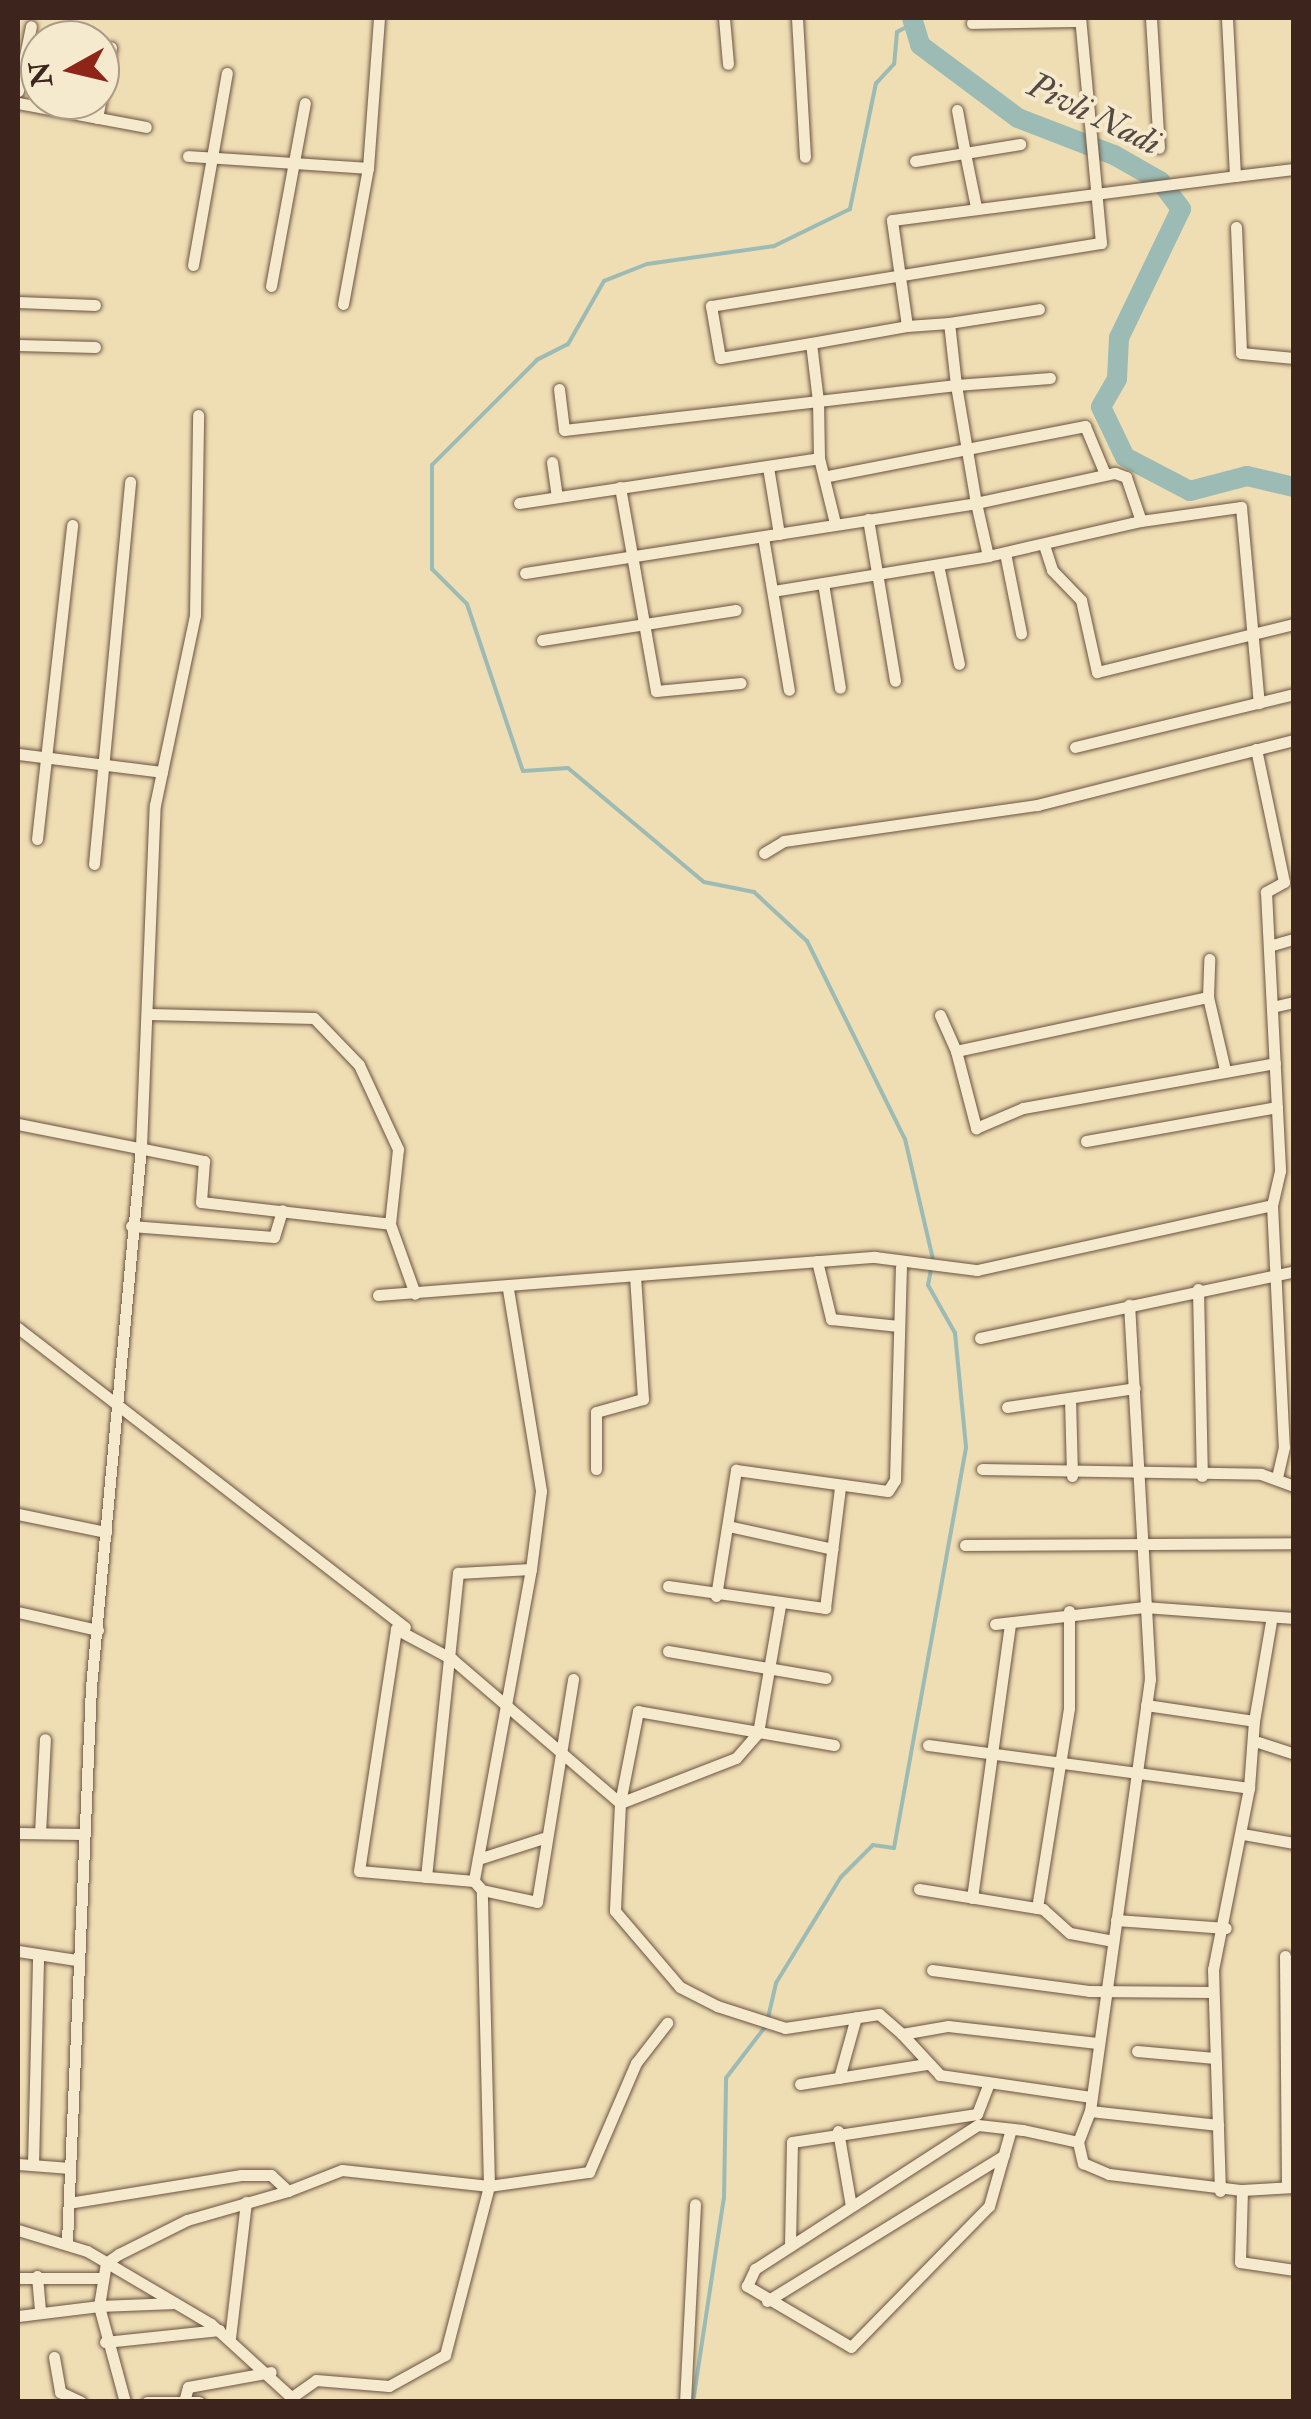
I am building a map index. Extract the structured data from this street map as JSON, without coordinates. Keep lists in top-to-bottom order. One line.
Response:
{"water":["Pivli Nadi"],"north":"left"}
